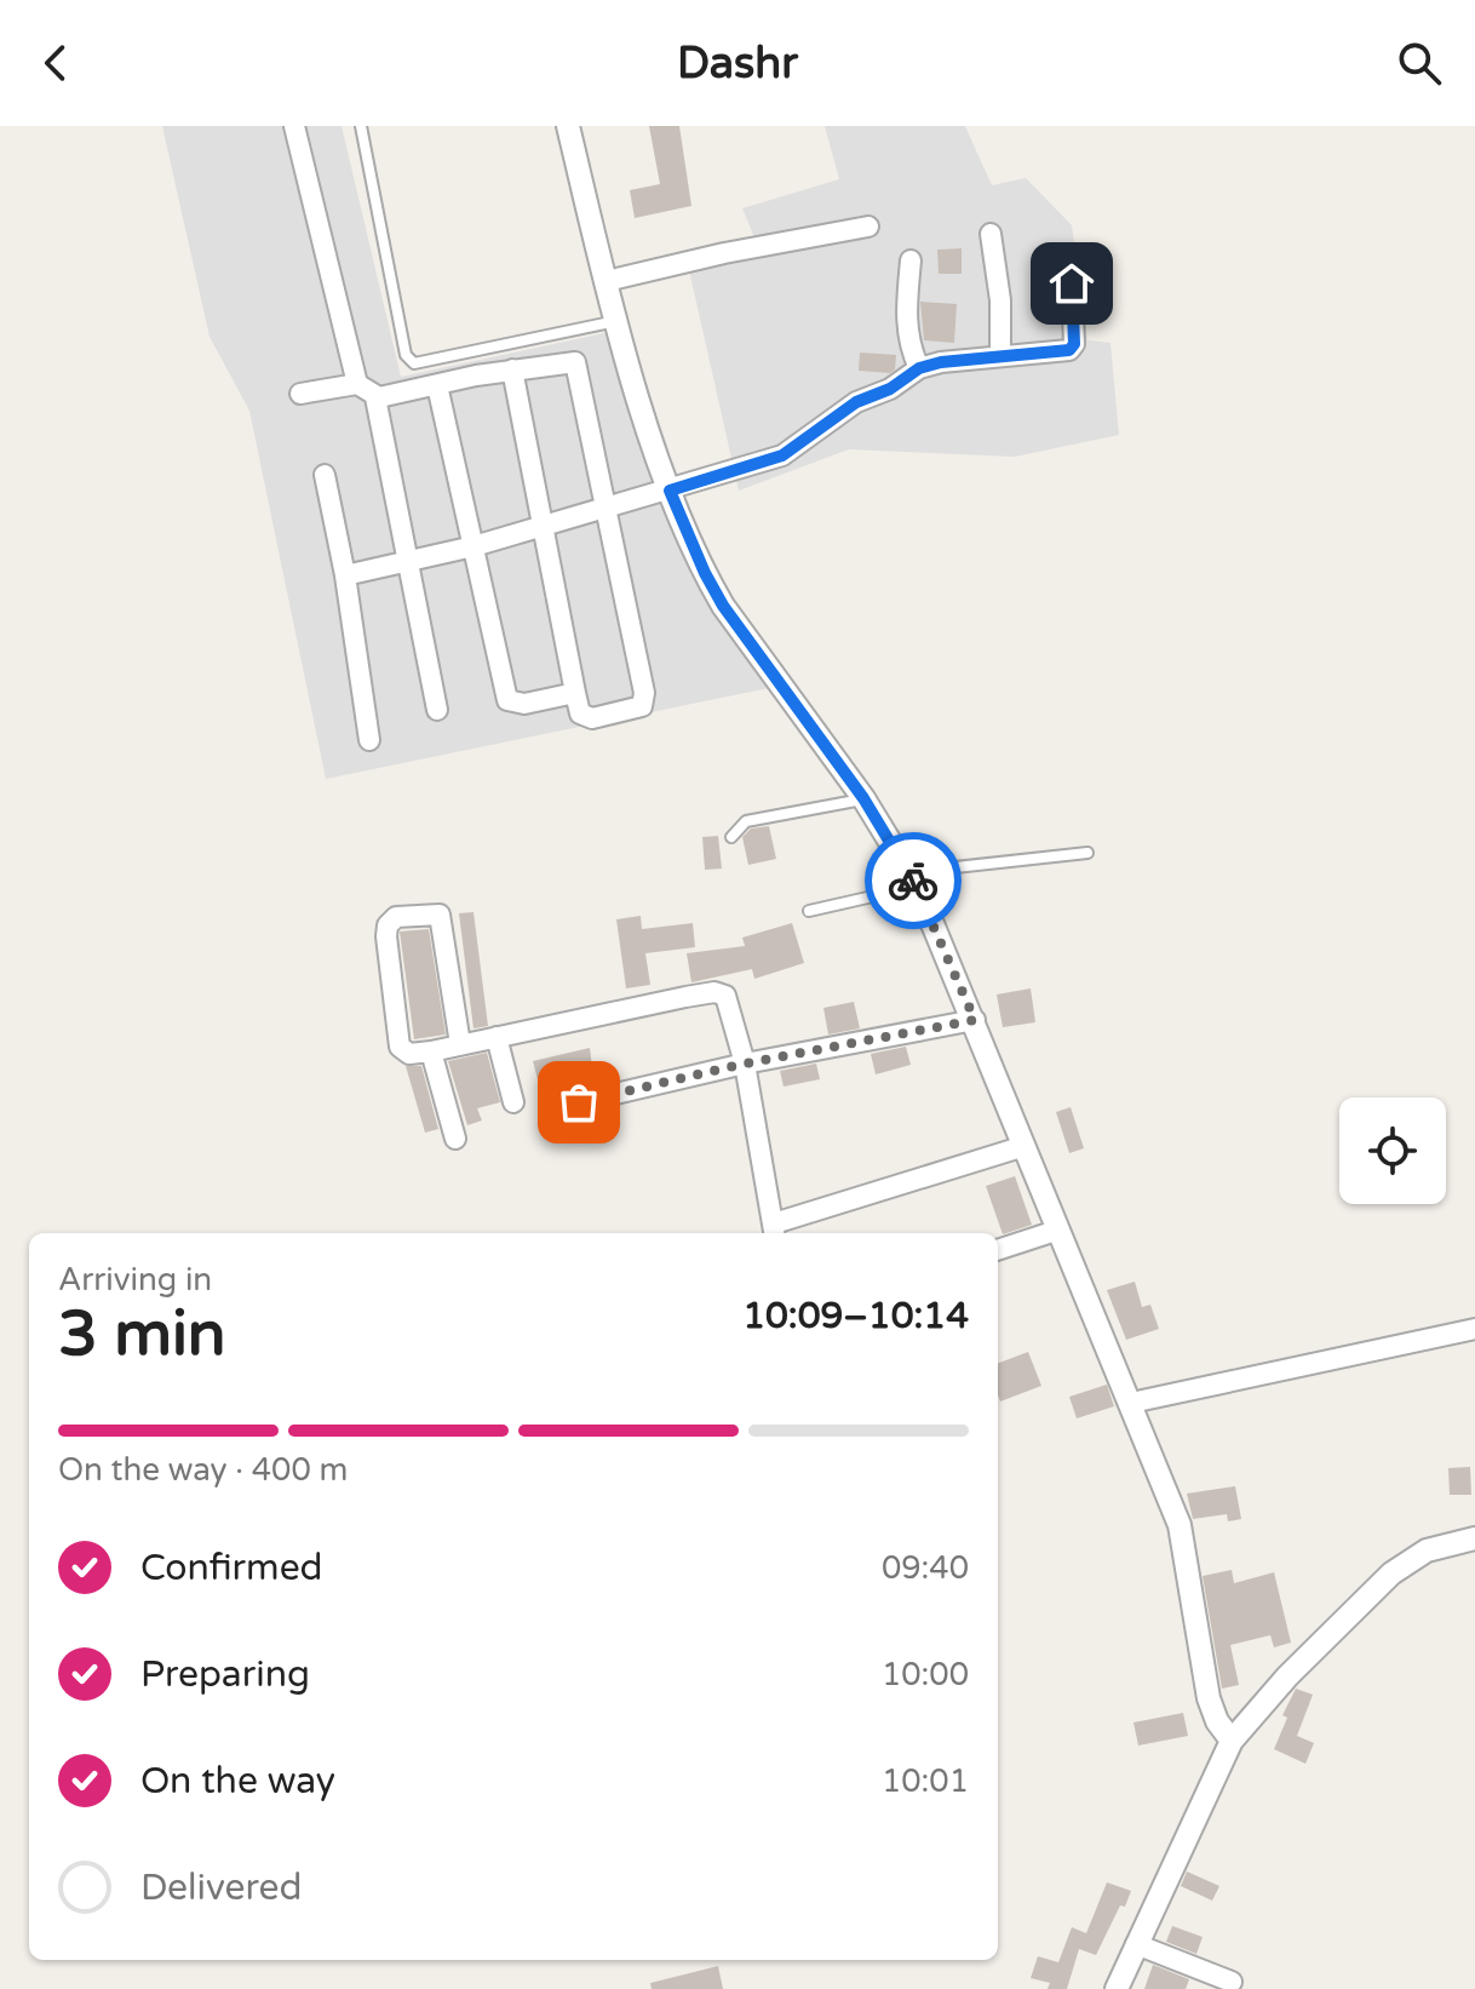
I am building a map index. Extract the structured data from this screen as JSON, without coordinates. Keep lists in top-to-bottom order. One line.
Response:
{"page":{"header":"Dashr","heading":["3 min","Arriving in","10:09–10:14"],"bar":"On the way · 400 m","list":[["Confirmed","09:40"],["Preparing","10:00"],["On the way","10:01"],"Delivered"]}}
